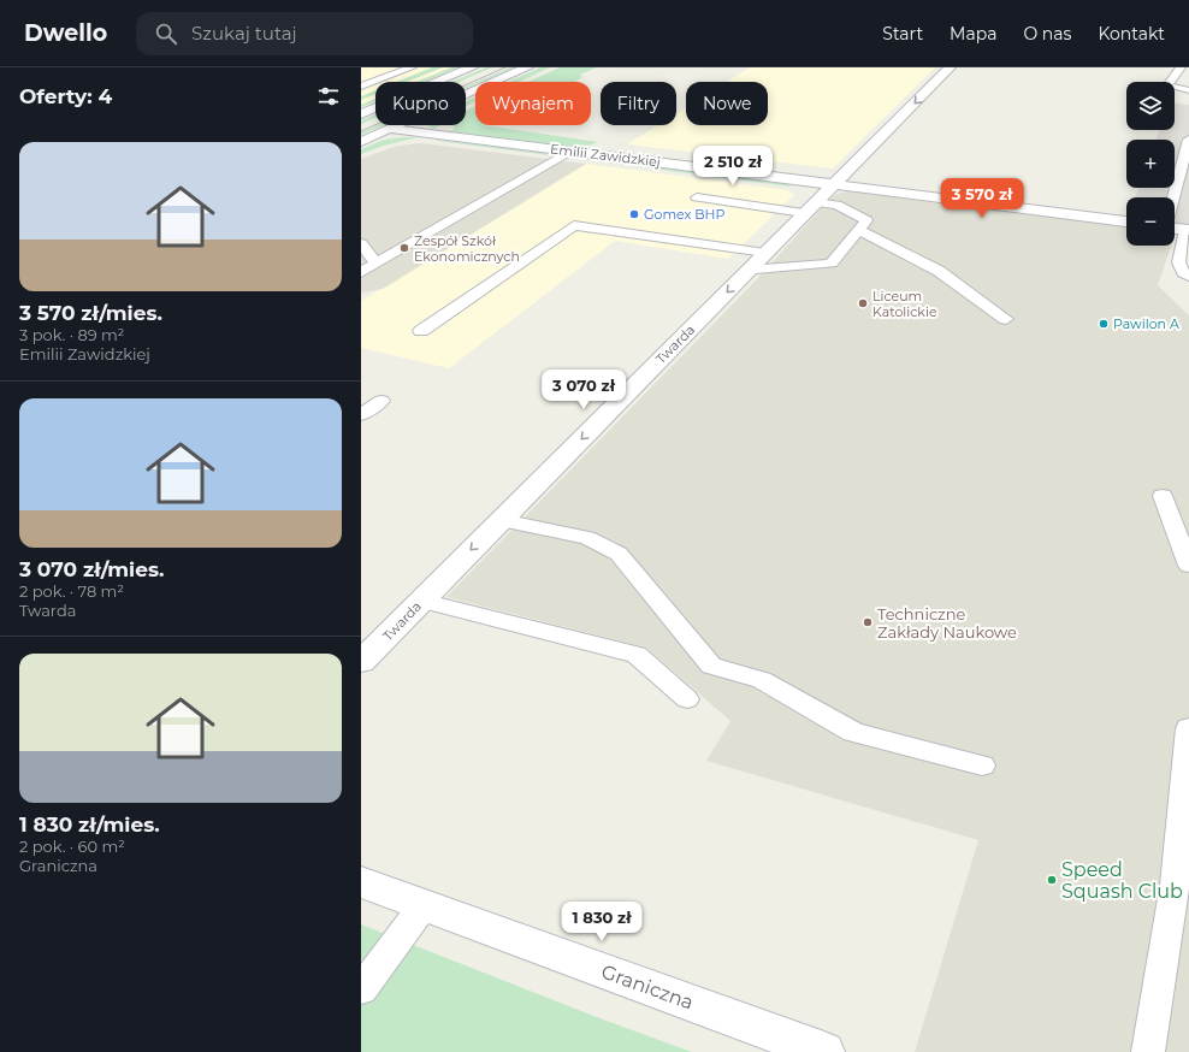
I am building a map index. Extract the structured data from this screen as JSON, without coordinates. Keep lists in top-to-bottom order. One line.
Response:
{"streets":{"street":["Emilii Zawidzkiej","Twarda","Graniczna"]},"crossings":[["Emilii Zawidzkiej","Twarda"]],"one_way":["Twarda"],"places":["Gomex BHP","Zespół Szkół Ekonomicznych","Liceum Katolickie","Pawilon A","Techniczne Zakłady Naukowe","Speed Squash Club"],"page":{"header":"Dwello","search":"Szukaj tutaj","nav":["Start","Mapa","O nas","Kontakt"],"heading":"Oferty: 4","map_buttons":["+","−"],"chip":["Kupno","Wynajem","Filtry","Nowe"],"list":[{"name":"3 570 zł/mies.","note":"3 pok. · 89 m² · Emilii Zawidzkiej"},{"name":"3 070 zł/mies.","note":"2 pok. · 78 m² · Twarda"},{"name":"1 830 zł/mies.","note":"2 pok. · 60 m² · Graniczna"}],"price":["2 510 zł","3 570 zł","3 070 zł","1 830 zł"]}}
